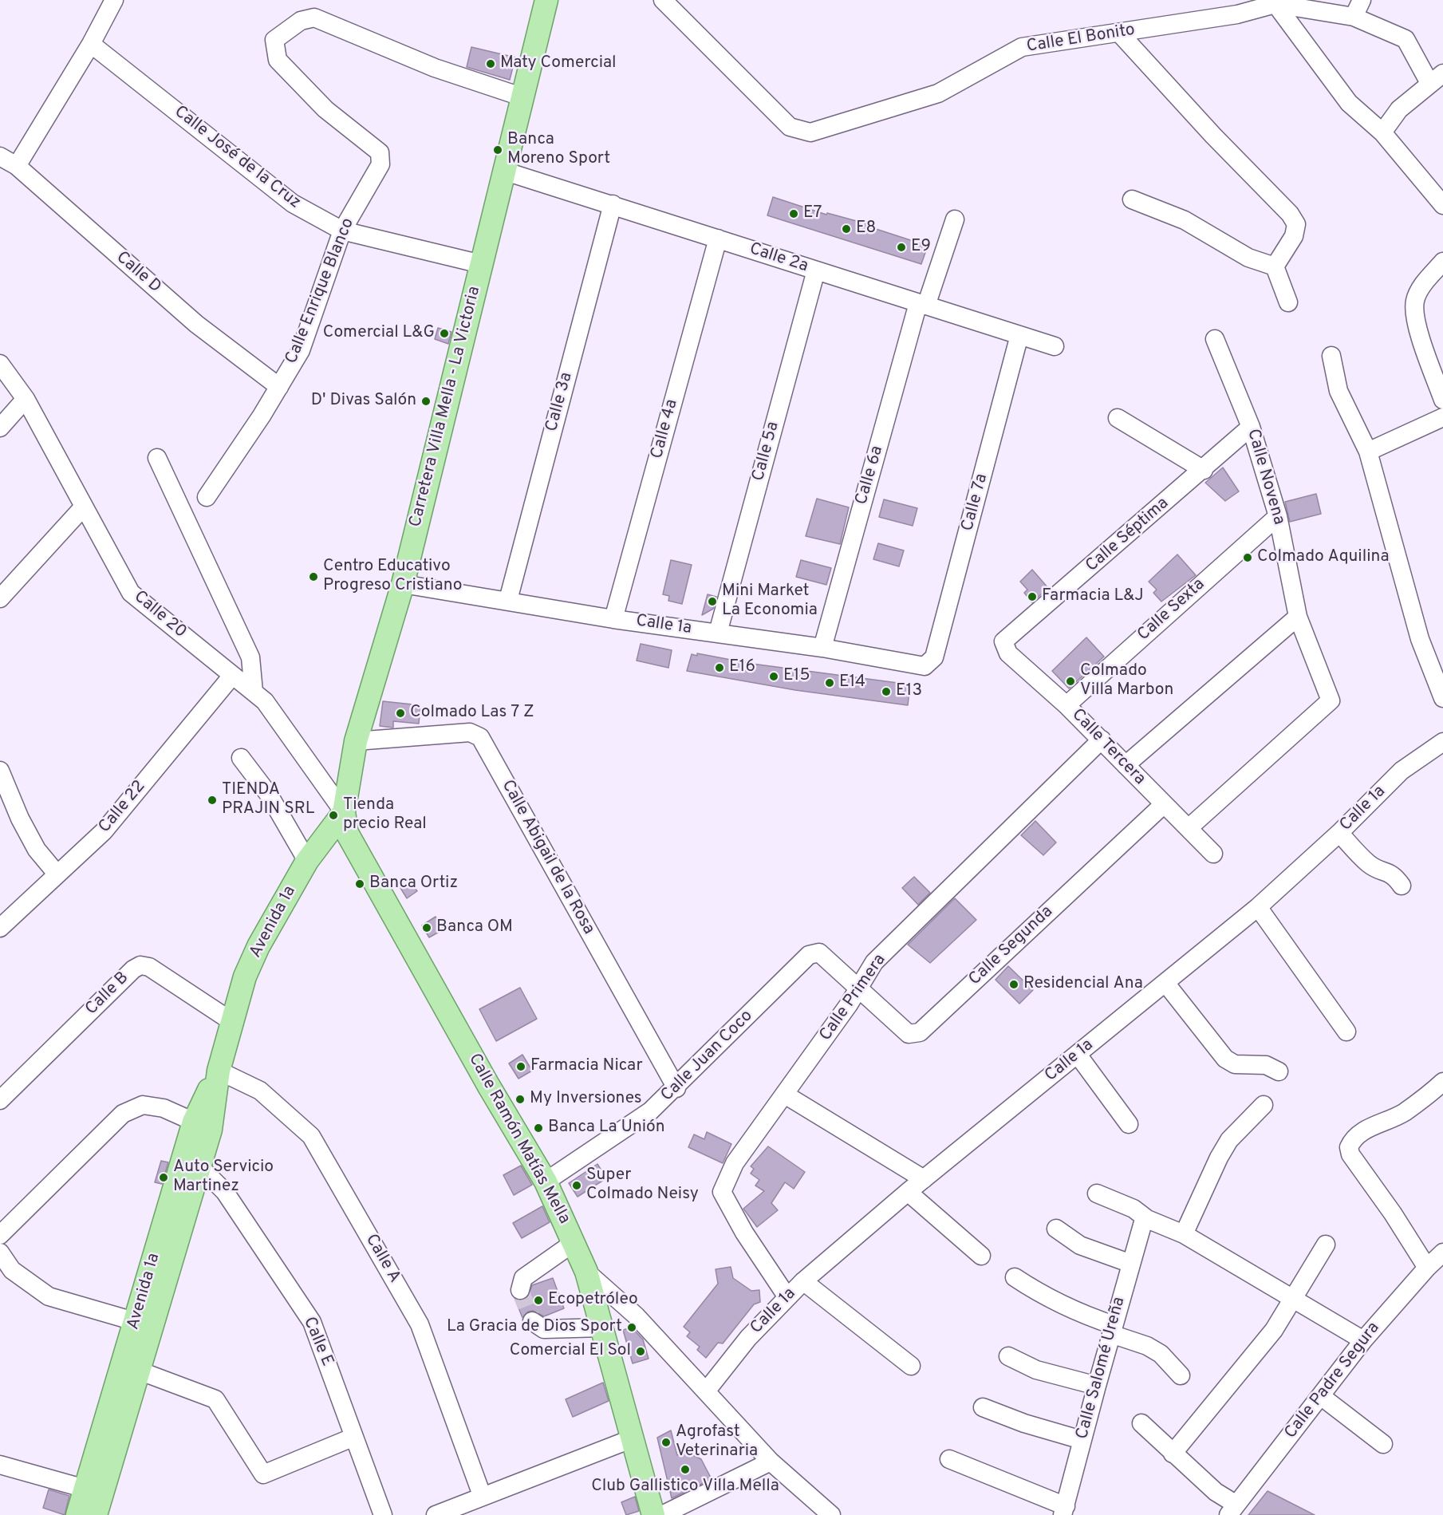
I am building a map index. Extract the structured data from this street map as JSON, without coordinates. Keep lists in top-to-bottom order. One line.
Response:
{"streets":{"main road":["Carretera Villa Mella - La Victoria","Avenida 1a","Calle Ramón Matías Mella"],"street":["Calle El Bonito","Calle José de la Cruz","Calle 2a","Calle D","Calle Enrique Blanco","Calle 3a","Calle 4a","Calle 5a","Calle 6a","Calle Novena","Calle 7a","Calle Séptima","Calle Sexta","Calle 20","Calle 1a","Calle Tercera","Calle 22","Calle Abigail de la Rosa","Calle Segunda","Calle B","Calle Primera","Calle Juan Coco","Calle A","Calle E","Calle Salomé Ureña","Calle Padre Segura"]},"crossings":[["Calle José de la Cruz","Calle Enrique Blanco"],["Calle José de la Cruz","Carretera Villa Mella - La Victoria"],["Calle 2a","Calle 3a"],["Calle 2a","Carretera Villa Mella - La Victoria"],["Calle 2a","Calle 4a"],["Calle 2a","Calle 5a"],["Calle 2a","Calle 6a"],["Calle 2a","Calle 7a"],["Calle D","Calle Enrique Blanco"],["Calle Enrique Blanco","Carretera Villa Mella - La Victoria"],["Calle 3a","Calle 1a"],["Carretera Villa Mella - La Victoria","Calle 20"],["Carretera Villa Mella - La Victoria","Calle 1a"],["Carretera Villa Mella - La Victoria","Calle Abigail de la Rosa"],["Carretera Villa Mella - La Victoria","Avenida 1a"],["Carretera Villa Mella - La Victoria","Calle Ramón Matías Mella"],["Calle 4a","Calle 1a"],["Calle 5a","Calle 1a"],["Calle 6a","Calle 1a"],["Calle Novena","Calle Séptima"],["Calle Novena","Calle Sexta"],["Calle Novena","Calle Tercera"],["Calle 7a","Calle 1a"],["Calle Séptima","Calle Tercera"],["Calle Sexta","Calle Tercera"],["Calle 20","Calle 22"],["Calle 20","Avenida 1a"],["Calle 20","Calle Ramón Matías Mella"],["Calle 1a","Calle Primera"],["Calle Tercera","Calle Segunda"],["Calle Tercera","Calle Primera"],["Calle Abigail de la Rosa","Calle Juan Coco"],["Avenida 1a","Calle B"],["Avenida 1a","Calle Ramón Matías Mella"],["Avenida 1a","Calle A"],["Avenida 1a","Calle E"],["Calle Segunda","Calle Primera"],["Calle Segunda","Calle Juan Coco"],["Calle Primera","Calle Juan Coco"],["Calle Juan Coco","Calle Ramón Matías Mella"]],"places":["Maty Comercial","Banca Moreno Sport","E7","E8","E9","Comercial L&G","D' Divas Salón","Colmado Aquilina","Centro Educativo Progreso Cristiano","Farmacia L&J","Mini Market La Economia","E16","E15","Colmado Villa Marbon","E14","E13","Colmado Las 7 Z","TIENDA PRAJIN SRL","Tienda precio Real","Banca Ortiz","Banca OM","Residencial Ana","Farmacia Nicar","My Inversiones","Banca La Unión","Auto Servicio Martinez","Super Colmado Neisy","Ecopetróleo","La Gracia de Dios Sport","Comercial El Sol","Agrofast Veterinaria","Club Gallistico Villa Mella"]}
